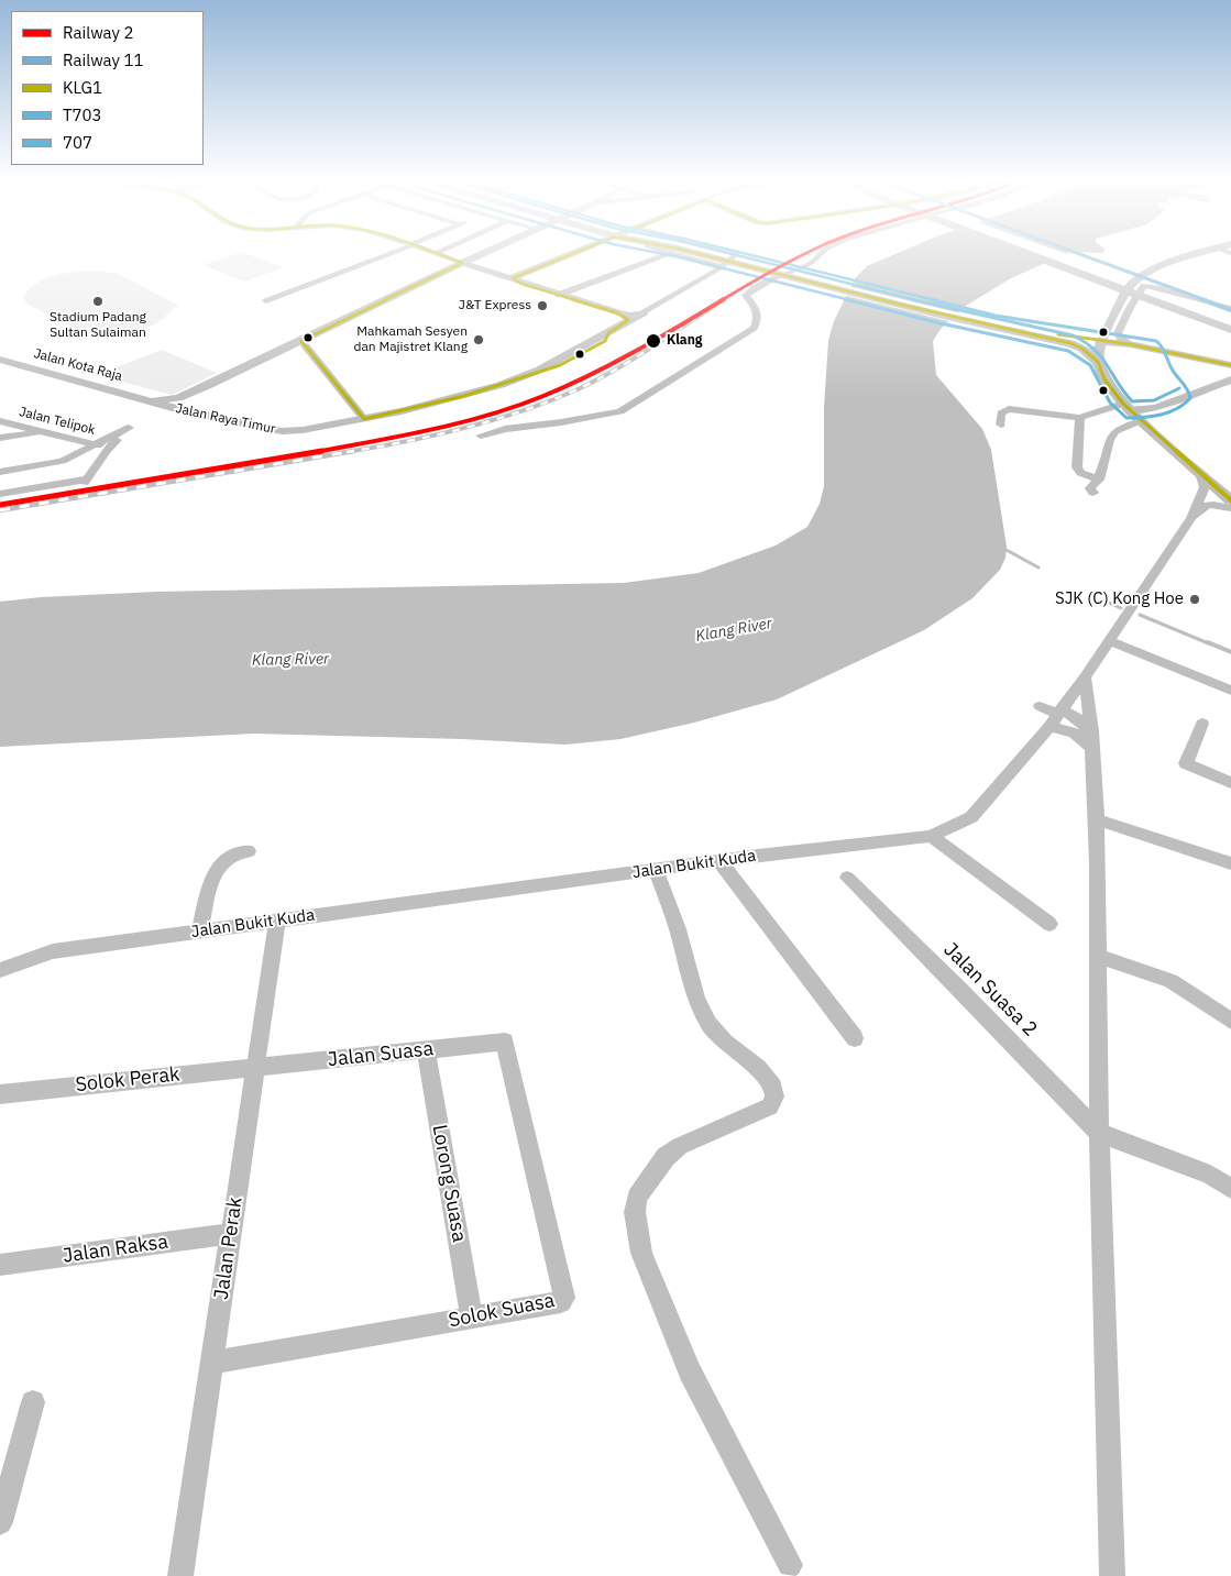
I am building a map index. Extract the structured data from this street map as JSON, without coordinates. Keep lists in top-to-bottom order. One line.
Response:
{"streets":{"main road":["Jalan Kota Raja","Jalan Raya Timur"],"street":["Jalan Telipok","Jalan Bukit Kuda","Jalan Suasa 2","Jalan Suasa","Solok Perak","Lorong Suasa","Jalan Perak","Jalan Raksa","Solok Suasa"]},"crossings":[["Jalan Kota Raja","Jalan Raya Timur"],["Jalan Bukit Kuda","Jalan Perak"],["Jalan Suasa","Solok Perak"],["Jalan Suasa","Lorong Suasa"],["Jalan Suasa","Jalan Perak"],["Jalan Suasa","Solok Suasa"],["Solok Perak","Jalan Perak"],["Lorong Suasa","Solok Suasa"],["Jalan Perak","Jalan Raksa"],["Jalan Perak","Solok Suasa"]],"water":["Klang River"],"places":["Stadium Padang Sultan Sulaiman","J&T Express","Mahkamah Sesyen dan Majistret Klang","Klang","SJK (C) Kong Hoe"],"lines":["rail line 2","rail line 11","transit line KLG1","transit line T703","transit line 707"],"legend":["Railway 2","Railway 11","KLG1","T703","707"]}
